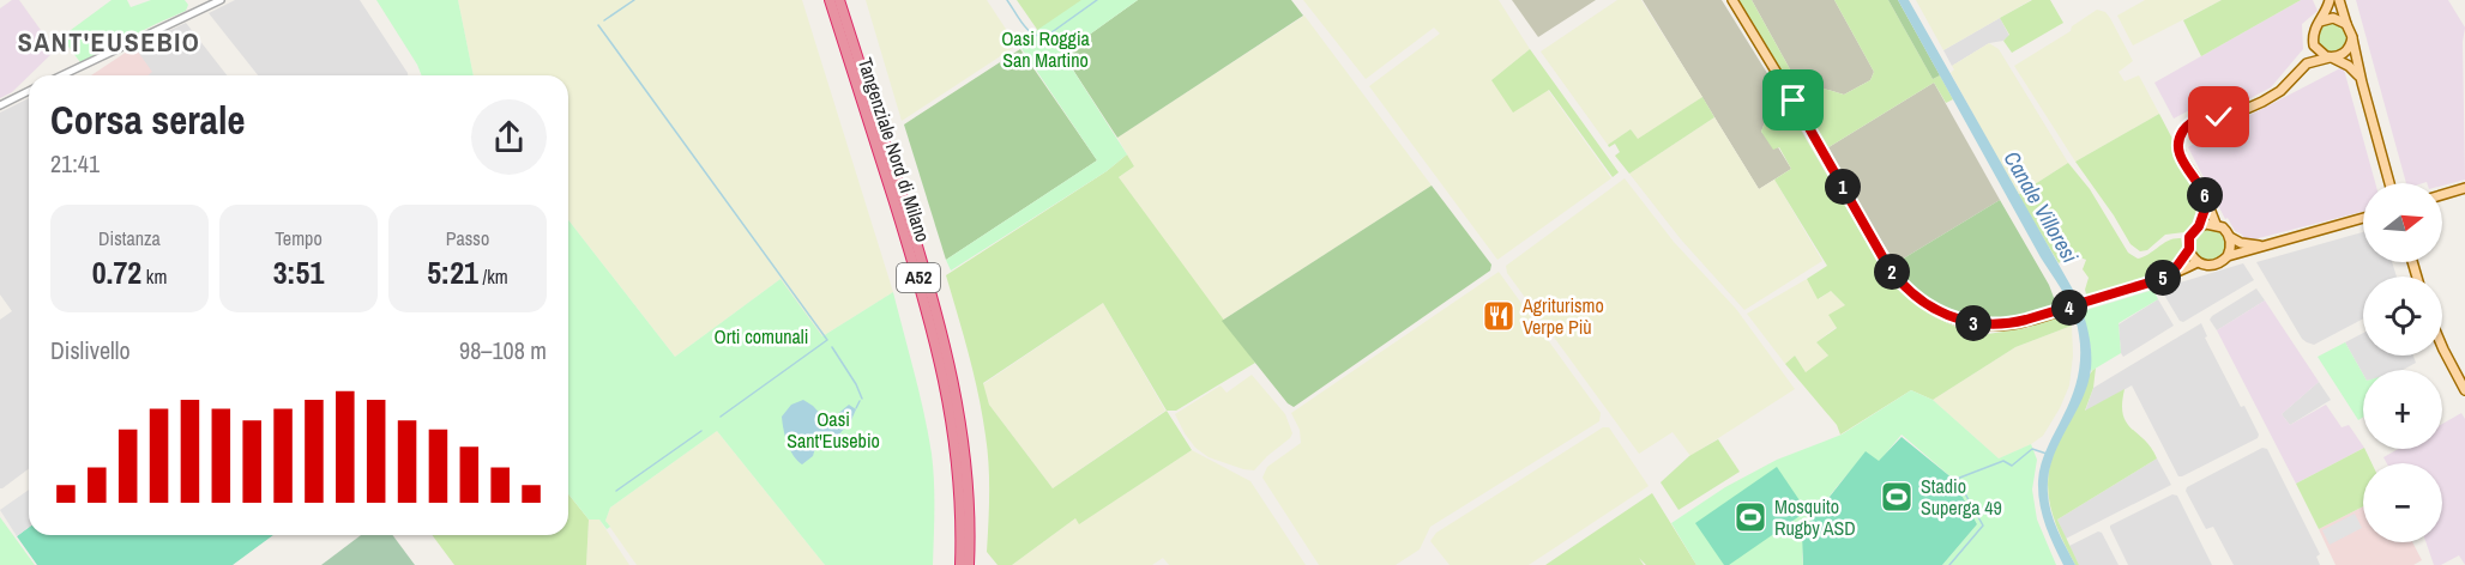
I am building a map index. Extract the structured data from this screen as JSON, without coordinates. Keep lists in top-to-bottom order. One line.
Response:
{"streets":{"highway":["Tangenziale Nord di Milano","A52"]},"crossings":[["Tangenziale Nord di Milano","A52"]],"districts":["SANT'EUSEBIO"],"water":["Canale Villoresi"],"parks":["Oasi Roggia San Martino","Orti comunali","Oasi Sant'Eusebio"],"places":{"restaurant":["Agriturismo Verpe Più"],"sports":["Stadio Superga 49","Mosquito Rugby ASD"]},"north":"right","page":{"heading":["Corsa serale","21:41"],"pins":["1","6","2","5","4","3"],"map_buttons":["+","−"],"stats":[["Distanza","0.72 km"],["Tempo","3:51"],["Passo","5:21 /km"]],"chart":["Dislivello","98–108 m"]}}
